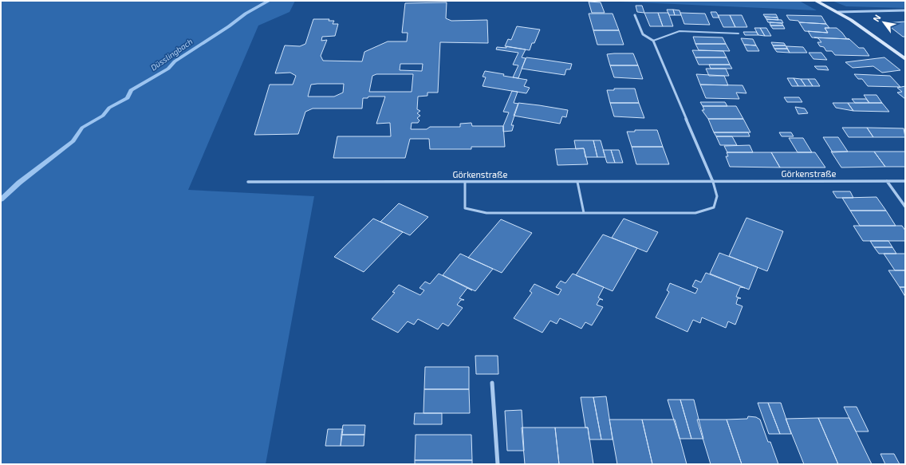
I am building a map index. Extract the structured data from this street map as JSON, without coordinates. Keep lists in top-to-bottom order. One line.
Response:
{"streets":{"street":["Görkenstraße"]},"water":["Düsslingbach"],"north":"top left"}
